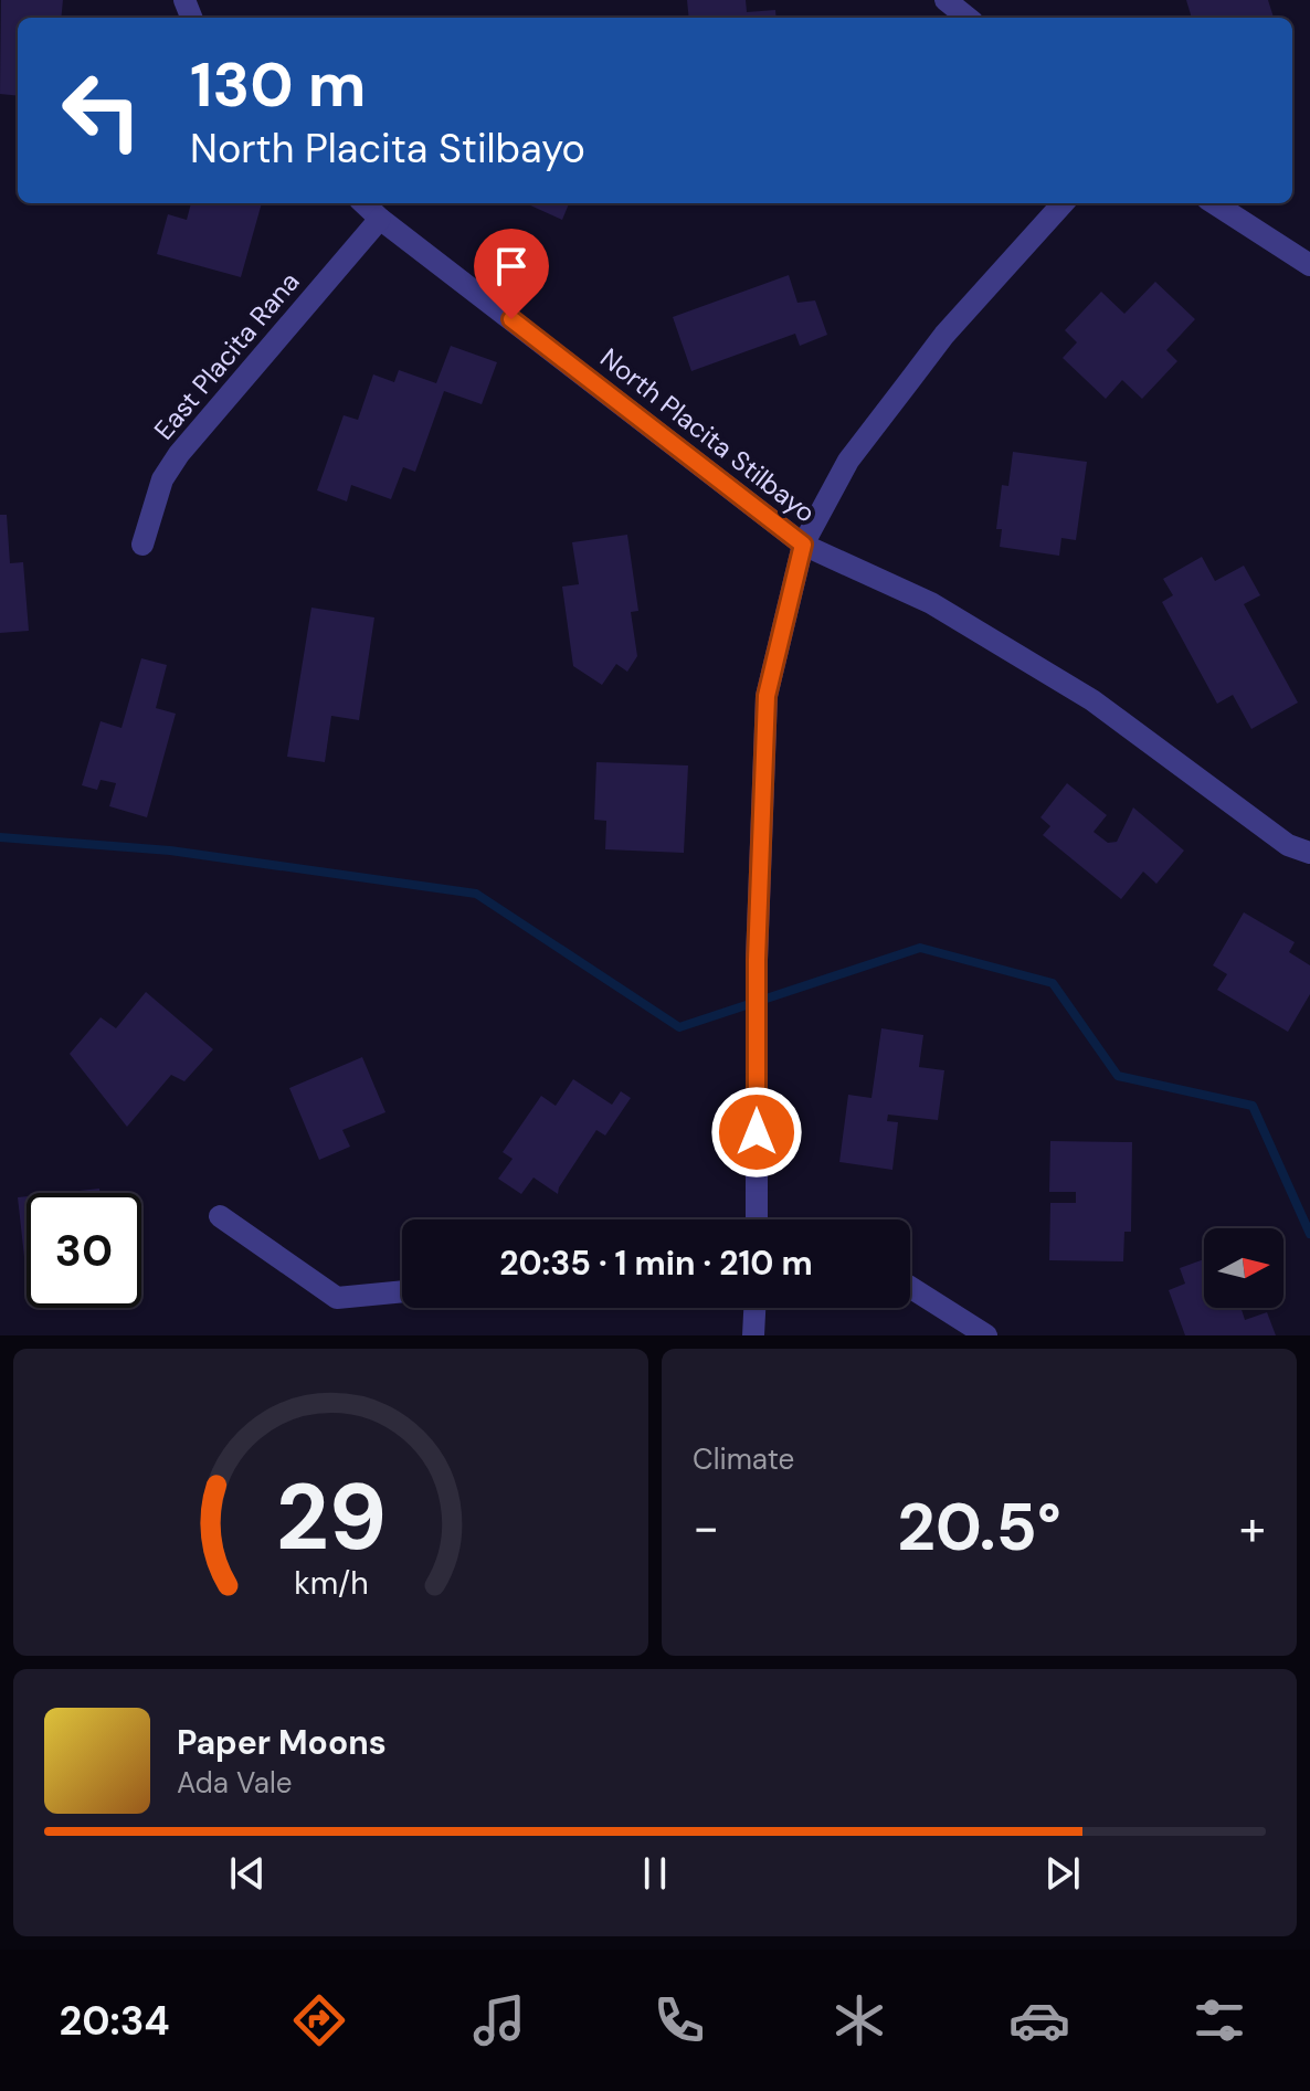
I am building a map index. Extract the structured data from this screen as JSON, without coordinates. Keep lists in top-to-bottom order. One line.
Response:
{"streets":{"street":["East Placita Rana","North Placita Stilbayo"]},"crossings":[["East Placita Rana","North Placita Stilbayo"]],"north":"right","page":{"turn":["130 m","North Placita Stilbayo"],"limit":"30","trip":"20:35 · 1 min · 210 m","tile":"Climate","heat":["−","20.5°","+"],"song":["Paper Moons","Ada Vale"],"tabs":"20:34","gauge":["29","km/h"]}}
